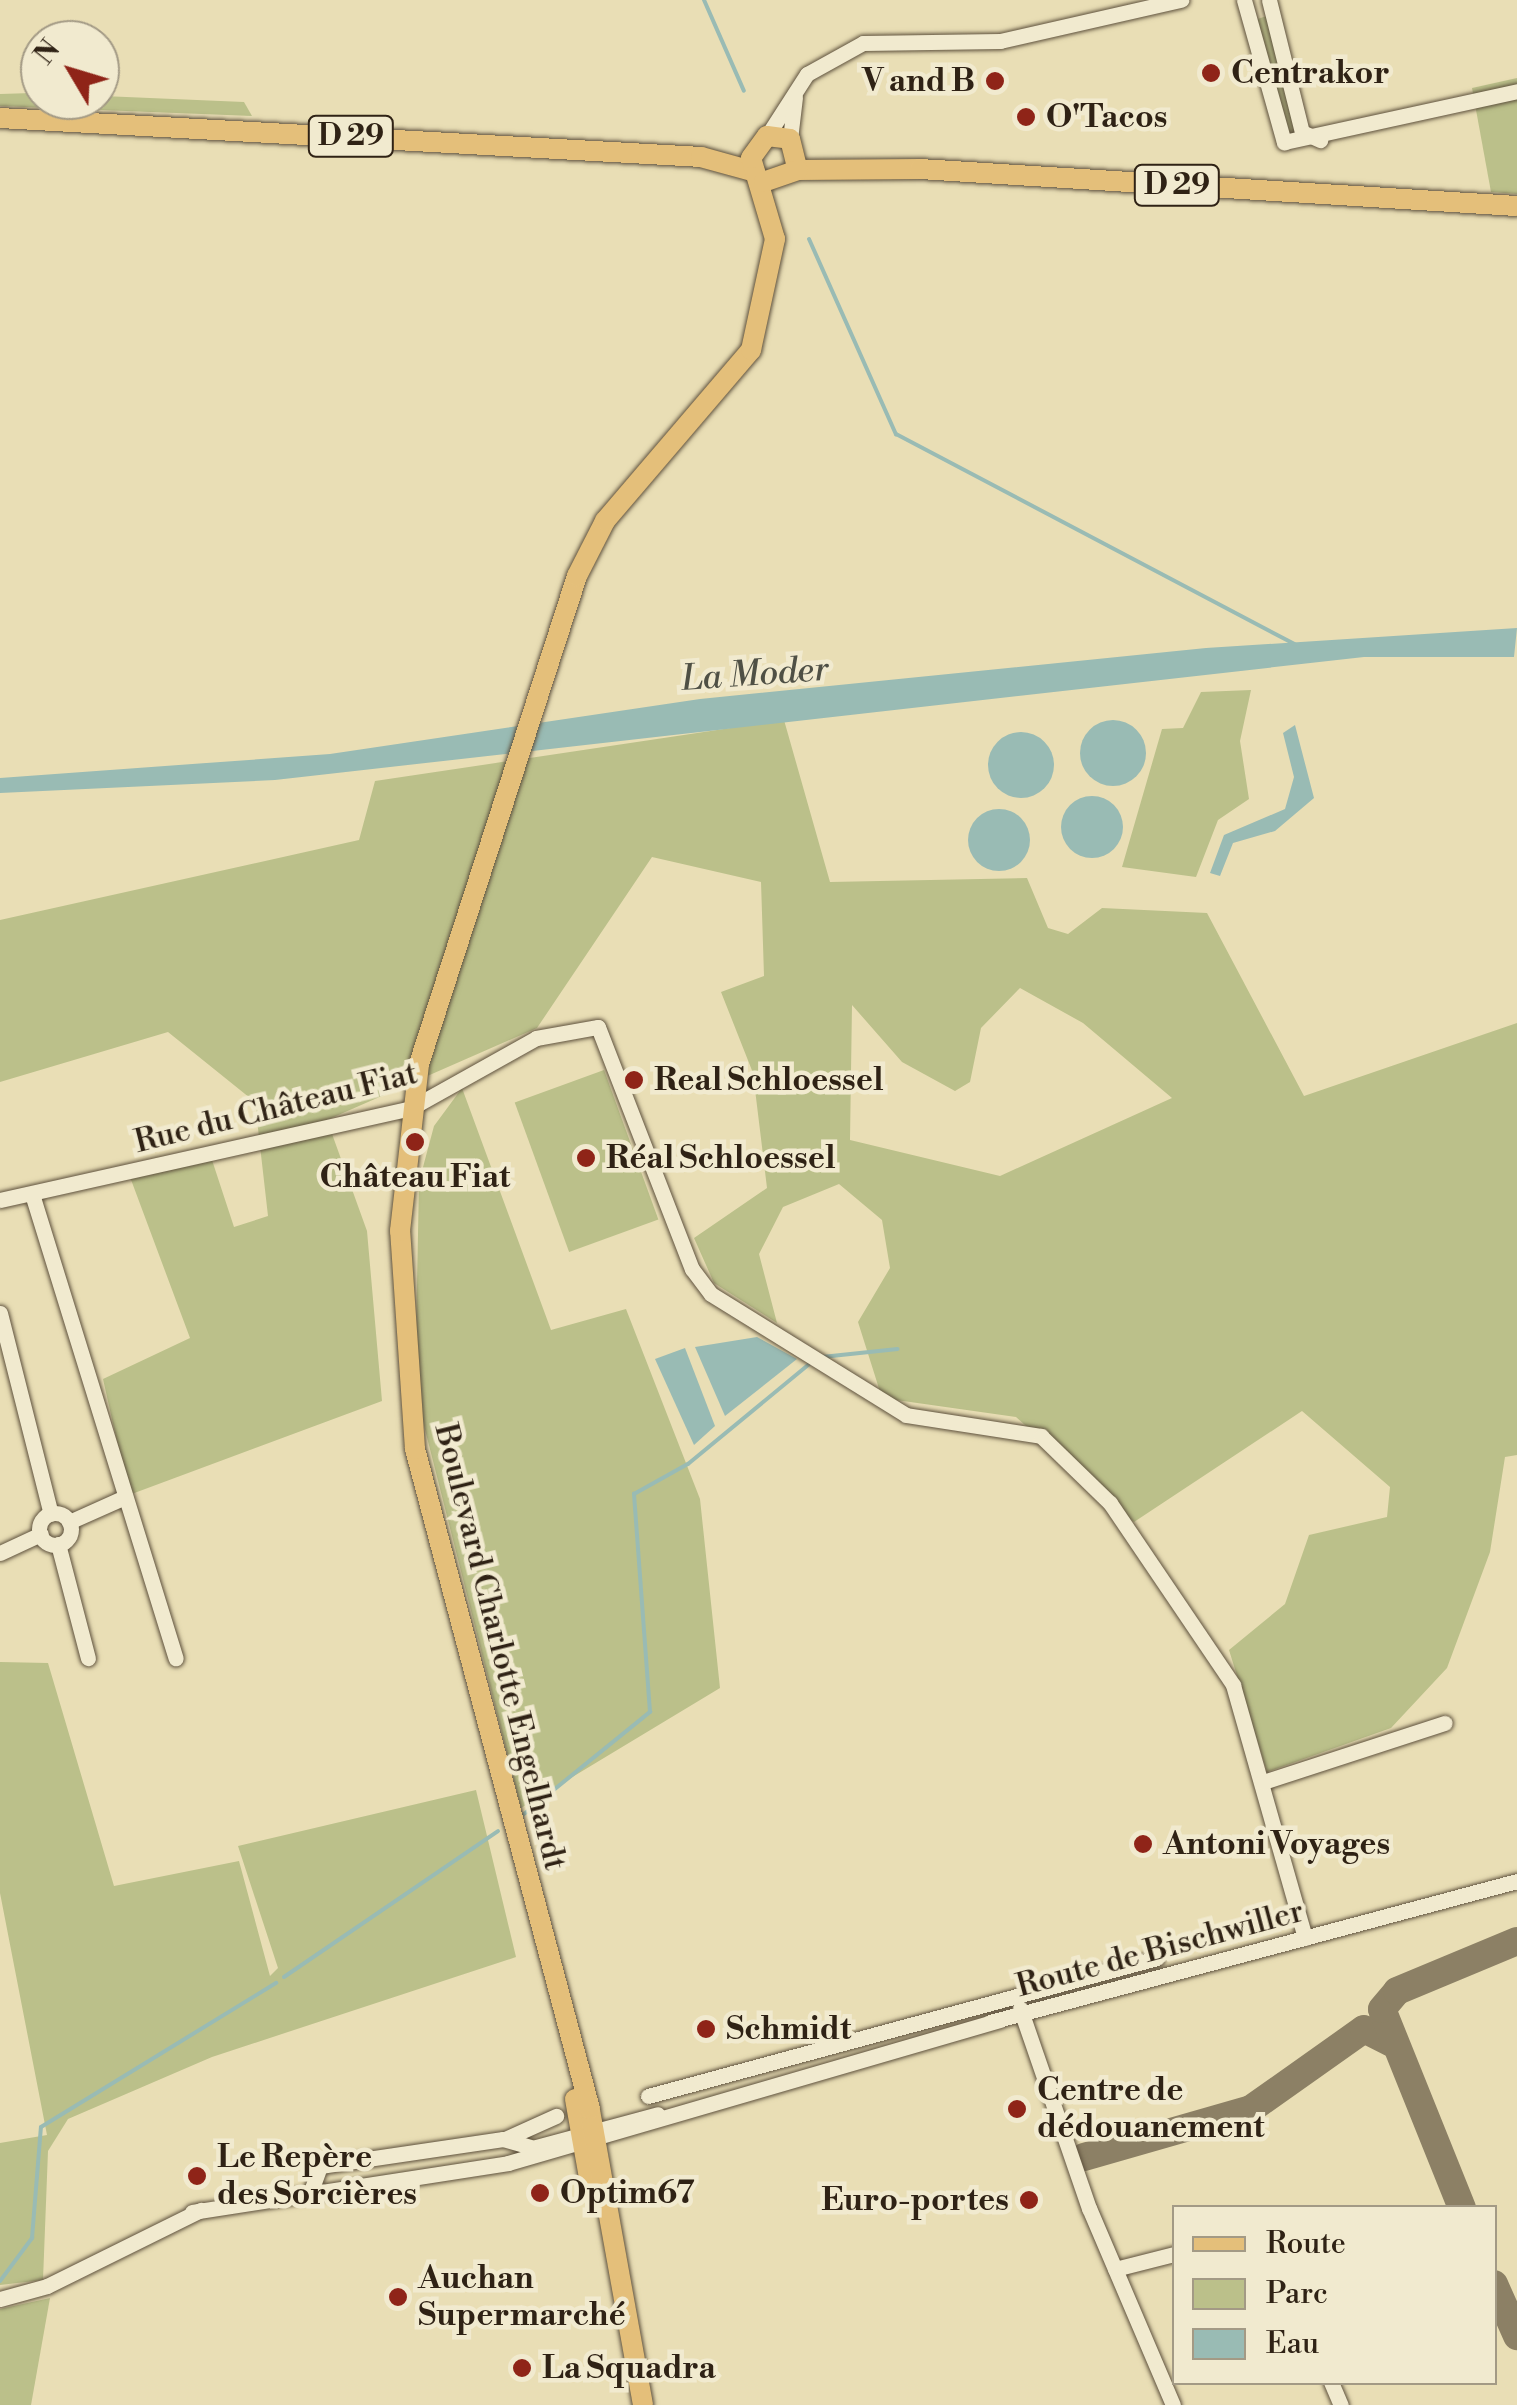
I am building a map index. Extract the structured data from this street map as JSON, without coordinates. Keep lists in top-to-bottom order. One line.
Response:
{"streets":{"main road":["D 29","Boulevard Charlotte Engelhardt"],"street":["Rue du Château Fiat","Route de Bischwiller"]},"crossings":[["D 29","Boulevard Charlotte Engelhardt"],["Rue du Château Fiat","Boulevard Charlotte Engelhardt"],["Rue du Château Fiat","Route de Bischwiller"],["Boulevard Charlotte Engelhardt","Route de Bischwiller"]],"water":["La Moder"],"places":["Centrakor","V and B","O'Tacos","Real Schloessel","Château Fiat","Réal Schloessel","Antoni Voyages","Schmidt","Centre de dédouanement","Le Repère des Sorcières","Optim67","Euro-portes","Auchan Supermarché","La Squadra"],"legend":["Route","Parc","Eau"],"north":"top left"}
